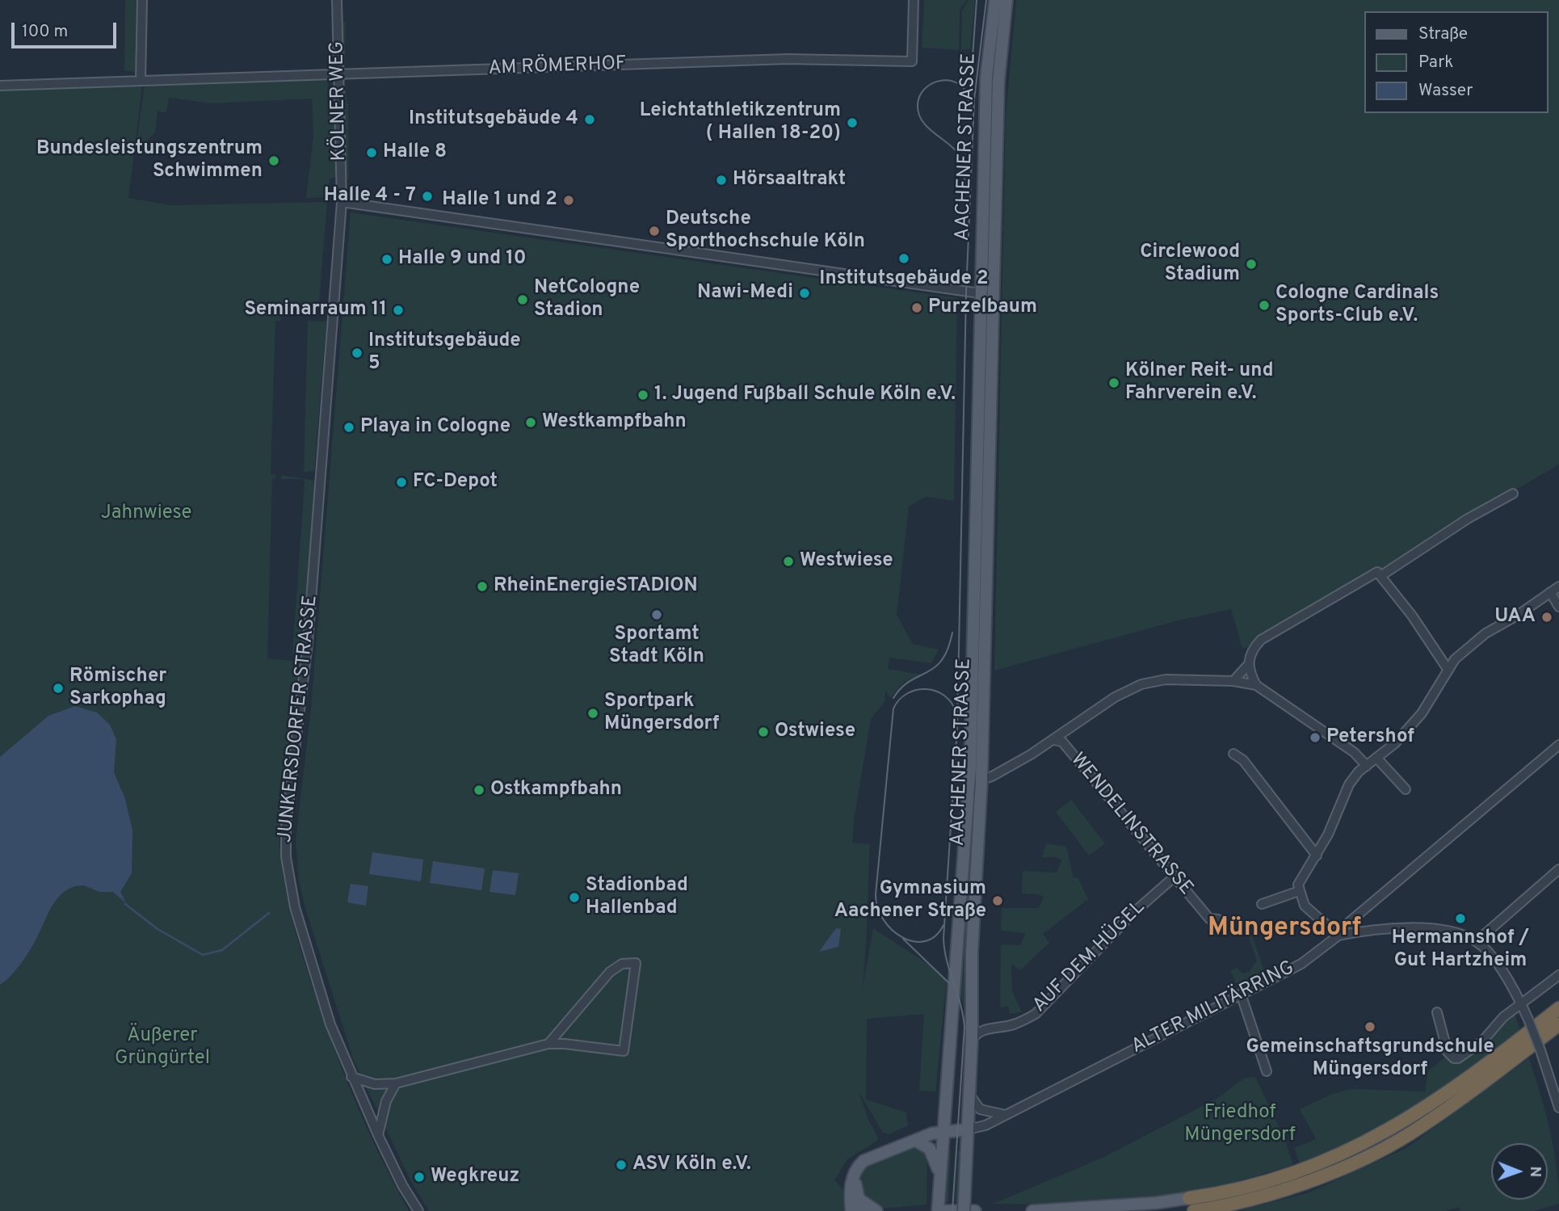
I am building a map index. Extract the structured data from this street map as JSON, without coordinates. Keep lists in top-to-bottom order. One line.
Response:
{"streets":{"main road":["AACHENER STRASSE"],"street":["AM RÖMERHOF","KÖLNER WEG","JUNKERSDORFER STRASSE","WENDELINSTRASSE","AUF DEM HÜGEL","ALTER MILITÄRRING"]},"crossings":[["AM RÖMERHOF","KÖLNER WEG"],["KÖLNER WEG","JUNKERSDORFER STRASSE"],["AACHENER STRASSE","WENDELINSTRASSE"],["AACHENER STRASSE","AUF DEM HÜGEL"],["AACHENER STRASSE","ALTER MILITÄRRING"],["WENDELINSTRASSE","AUF DEM HÜGEL"]],"districts":["Müngersdorf"],"parks":["Jahnwiese","Äußerer Grüngürtel","Friedhof Müngersdorf"],"places":["Institutsgebäude 4","Leichtathletikzentrum ( Hallen 18-20)","Halle 8","Bundesleistungszentrum Schwimmen","Hörsaaltrakt","Halle 4 - 7","Halle 1 und 2","Deutsche Sporthochschule Köln","Institutsgebäude 2","Halle 9 und 10","Circlewood Stadium","Nawi-Medi","NetCologne Stadion","Cologne Cardinals Sports-Club e.V.","Purzelbaum","Seminarraum 11","Institutsgebäude 5","Kölner Reit- und Fahrverein e.V.","1. Jugend Fußball Schule Köln e.V.","Westkampfbahn","Playa in Cologne","FC-Depot","Westwiese","RheinEnergieSTADION","Sportamt Stadt Köln","UAA","Römischer Sarkophag","Sportpark Müngersdorf","Ostwiese","Petershof","Ostkampfbahn","Stadionbad Hallenbad","Gymnasium Aachener Straße","Hermannshof / Gut Hartzheim","Gemeinschaftsgrundschule Müngersdorf","ASV Köln e.V.","Wegkreuz"],"legend":["Straße","Park","Wasser"],"scale_bar":"100 m","north":"right"}
